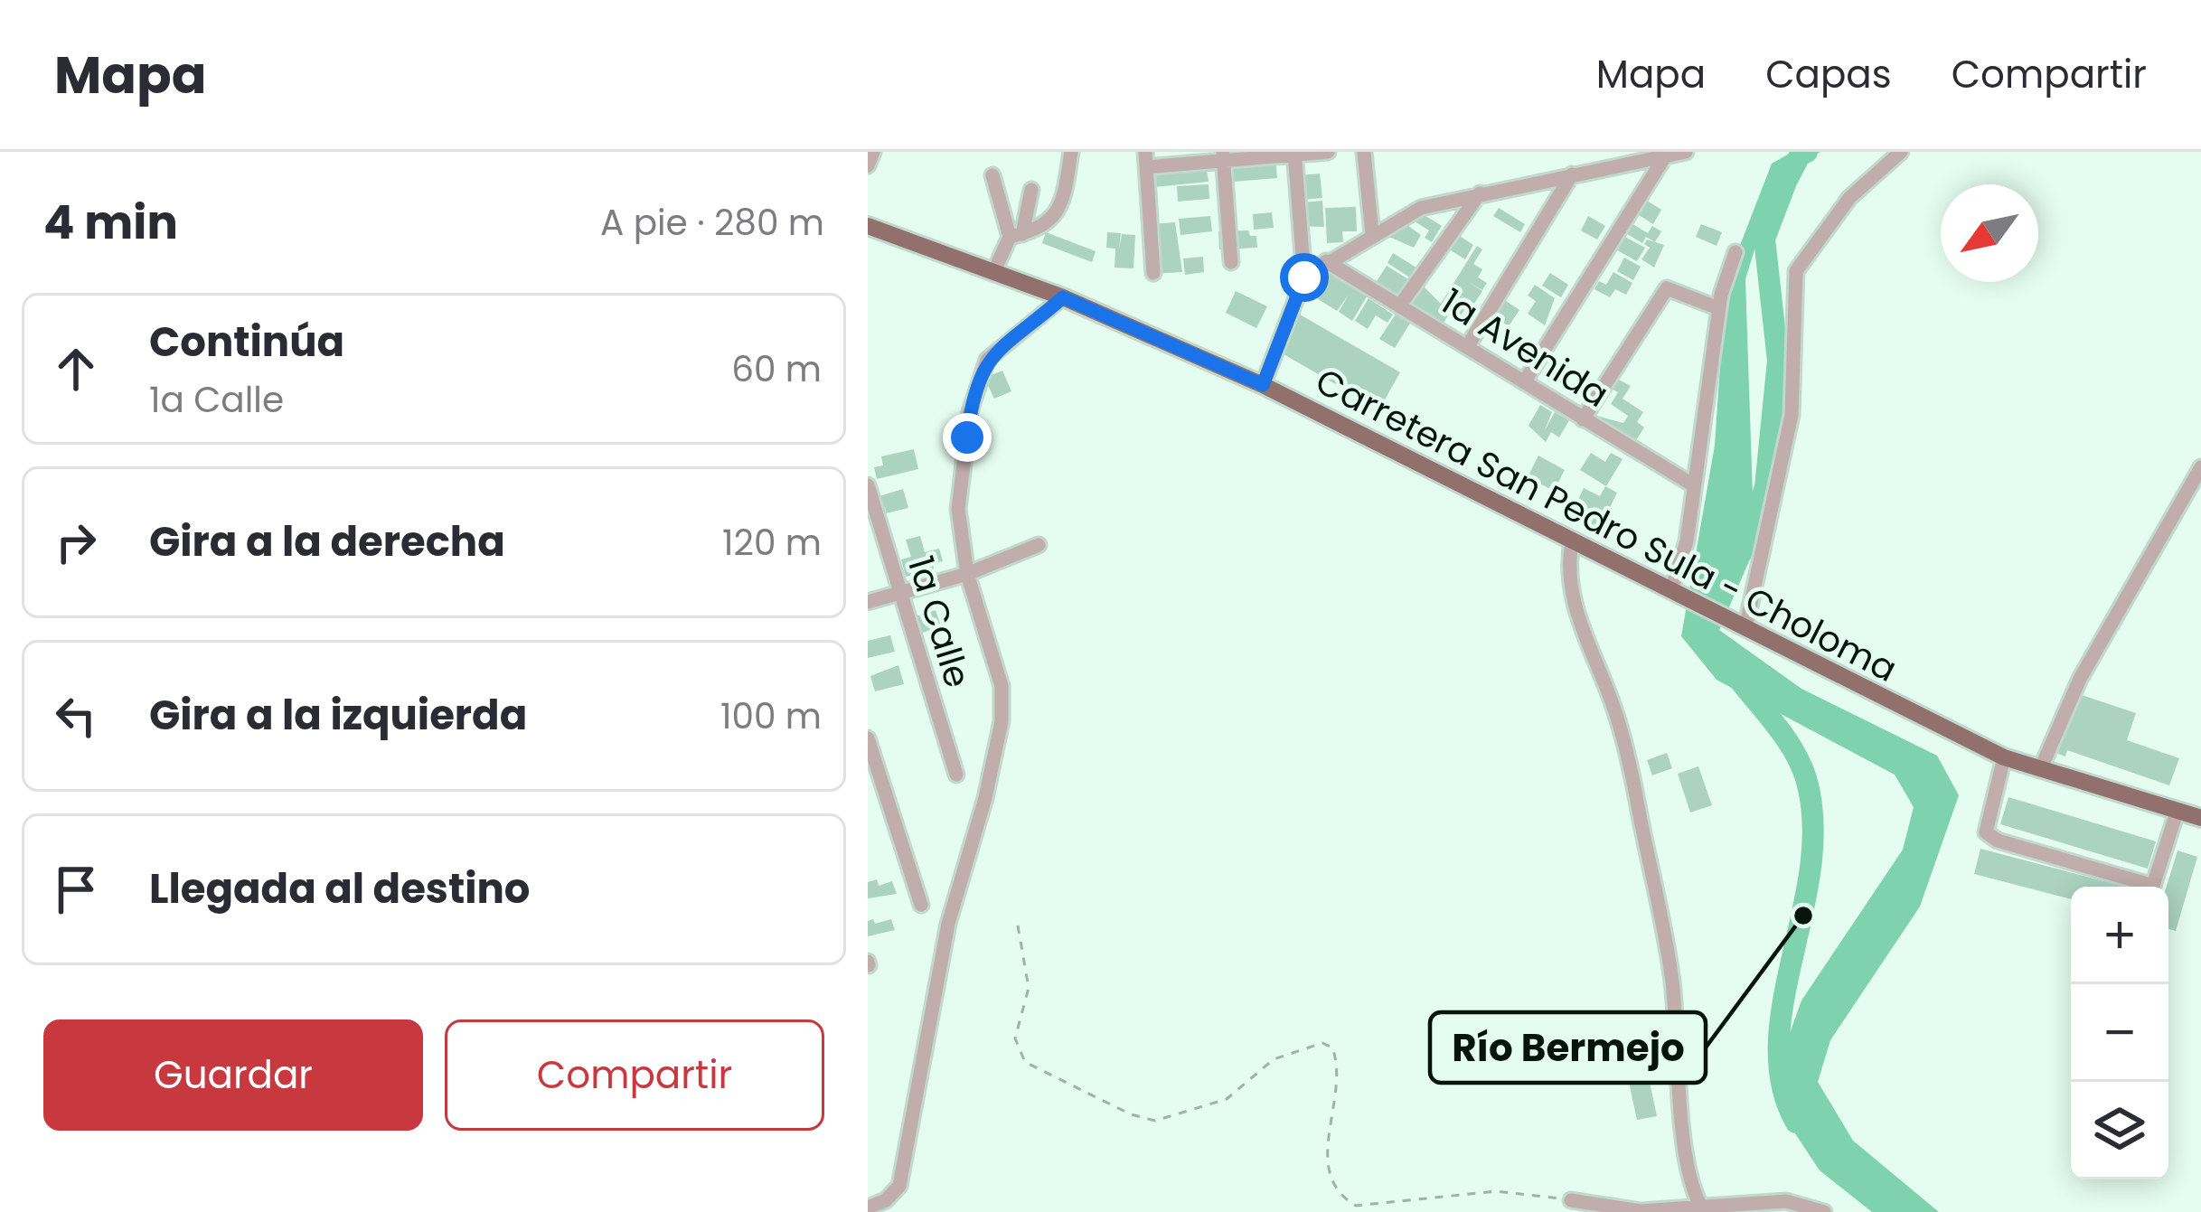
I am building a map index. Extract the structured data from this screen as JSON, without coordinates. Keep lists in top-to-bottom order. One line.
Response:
{"streets":{"main road":["Carretera San Pedro Sula - Choloma"],"street":["1a Avenida","1a Calle"]},"places":["Río Bermejo"],"north":"bottom left","page":{"header":"Mapa","nav":["Mapa","Capas","Compartir"],"heading":["4 min","A pie · 280 m"],"list":[["Continúa","1a Calle","60 m"],["Gira a la derecha","120 m"],["Gira a la izquierda","100 m"],"Llegada al destino"],"map_buttons":["+","−"],"buttons":["Guardar","Compartir"]}}
